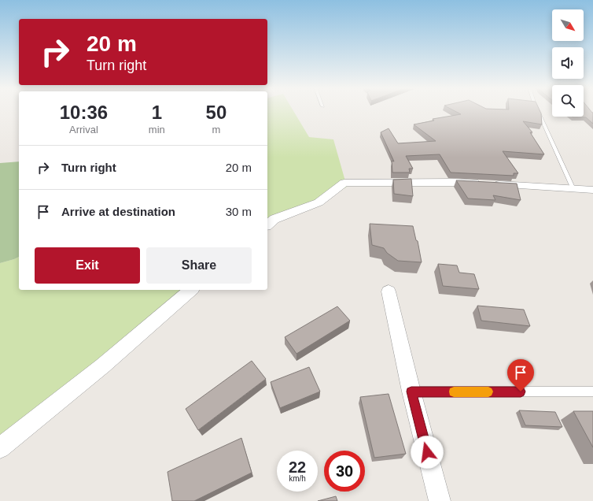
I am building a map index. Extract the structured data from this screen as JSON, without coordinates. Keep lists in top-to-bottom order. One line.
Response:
{"north":"bottom right","page":{"turn":["20 m","Turn right"],"eta":["10:36","Arrival","1","min","50","m"],"list":[{"name":"Turn right","value":"20 m"},{"name":"Arrive at destination","value":"30 m"}],"buttons":["Exit","Share"],"speed":"22 km/h","limit":"30"}}
